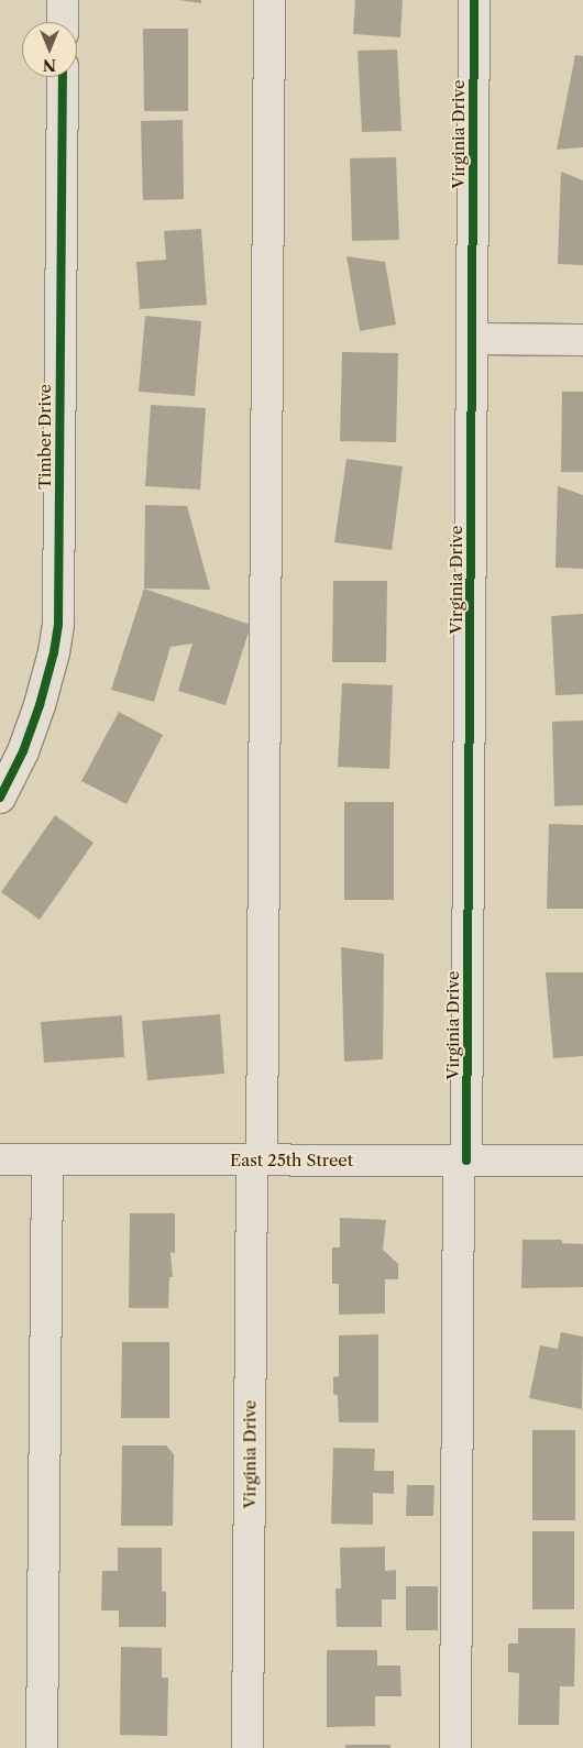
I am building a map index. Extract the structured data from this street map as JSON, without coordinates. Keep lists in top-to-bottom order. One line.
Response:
{"streets":{"street":["Virginia Drive","Timber Drive","East 25th Street"]},"crossings":[["Virginia Drive","East 25th Street"]],"north":"bottom"}
